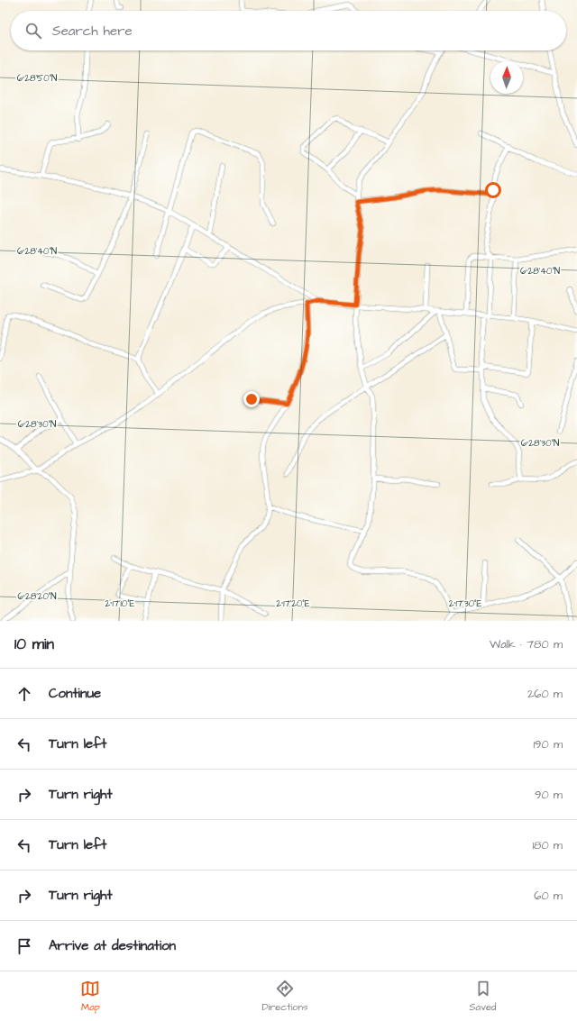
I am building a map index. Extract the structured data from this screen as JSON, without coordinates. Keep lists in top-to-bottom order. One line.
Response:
{"north":"top","page":{"search":"Search here","heading":["10 min","Walk · 780 m"],"list":[["Continue","260 m"],["Turn left","190 m"],["Turn right","90 m"],["Turn left","180 m"],["Turn right","60 m"],"Arrive at destination"],"nav":["Map","Directions","Saved"]},"coordinates":["6°28'50\"N","6°28'40\"N","6°28'30\"N","6°28'20\"N","2°17'10\"E","2°17'20\"E","2°17'30\"E"]}
